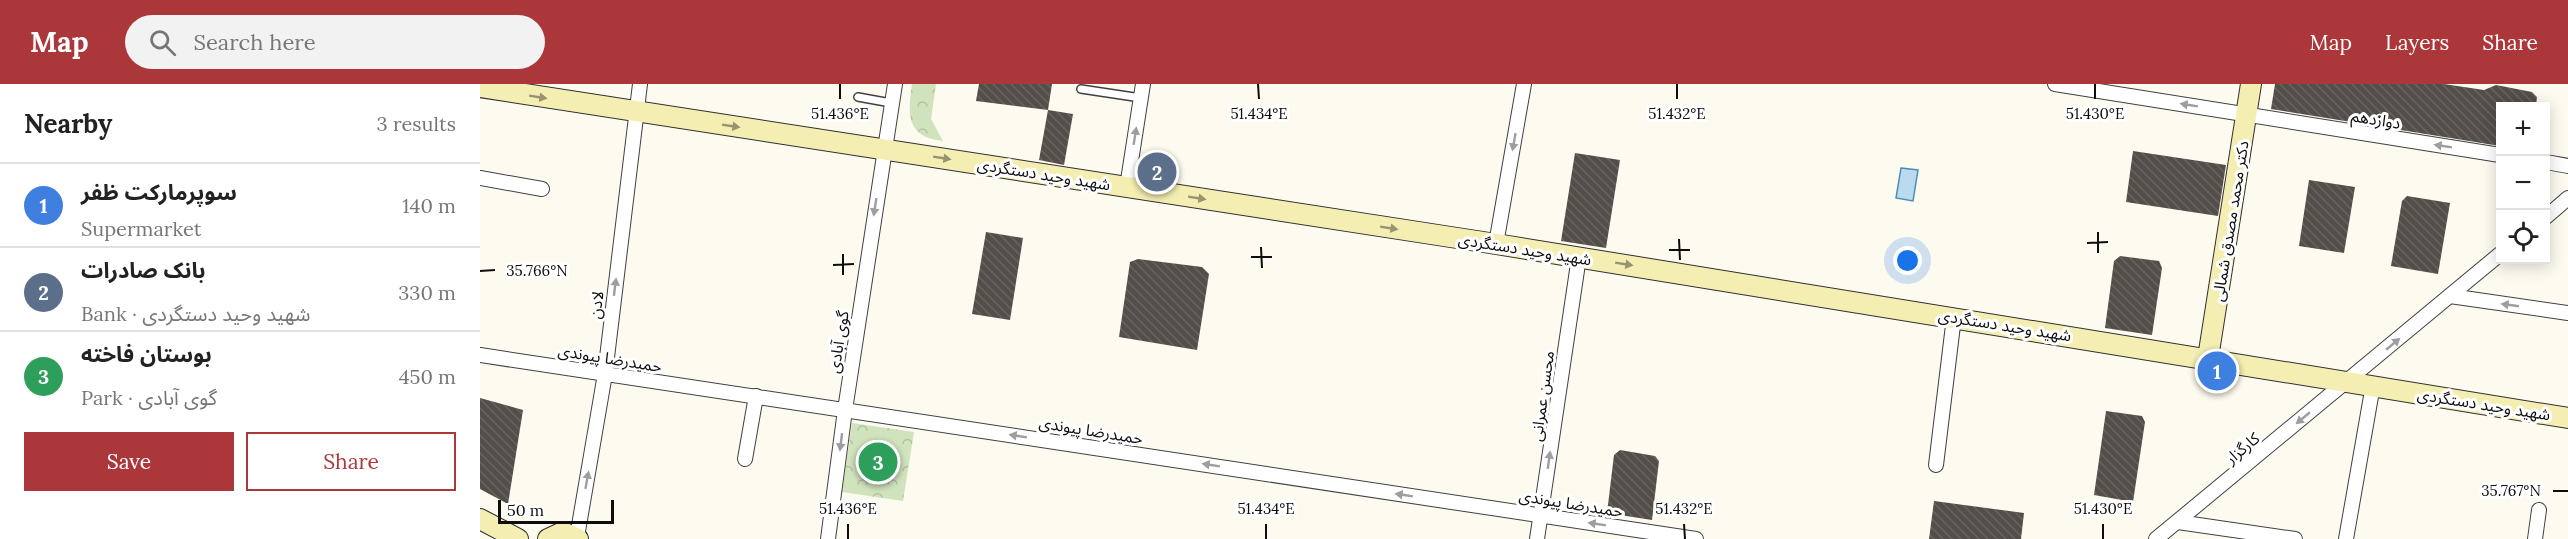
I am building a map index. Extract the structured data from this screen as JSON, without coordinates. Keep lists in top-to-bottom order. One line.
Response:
{"streets":{"main road":["شهید وحید دستگردی","دکتر محمد مصدق شمالی"],"street":["دوازدهم","لادن","گوی آبادی","حمیدرضا پیوندی","محسن عمرانی","کارگزار"]},"crossings":[["دوازدهم","دکتر محمد مصدق شمالی"],["شهید وحید دستگردی","دکتر محمد مصدق شمالی"],["شهید وحید دستگردی","لادن"],["شهید وحید دستگردی","گوی آبادی"],["شهید وحید دستگردی","محسن عمرانی"],["شهید وحید دستگردی","کارگزار"],["لادن","حمیدرضا پیوندی"],["گوی آبادی","حمیدرضا پیوندی"],["حمیدرضا پیوندی","محسن عمرانی"]],"one_way":["دوازدهم","شهید وحید دستگردی","لادن","گوی آبادی","حمیدرضا پیوندی","محسن عمرانی"],"scale_bar":"50 m","page":{"header":"Map","search":"Search here","nav":["Map","Layers","Share"],"heading":["Nearby","3 results"],"map_buttons":["+","−"],"pins":["2","1","3"],"list":[{"mark":"1","name":"سوپرمارکت ظفر","note":"Supermarket","value":"140 m"},{"mark":"2","name":"بانک صادرات","note":"Bank · شهید وحید دستگردی","value":"330 m"},{"mark":"3","name":"بوستان فاخته","note":"Park · گوی آبادی","value":"450 m"}],"buttons":["Save","Share"],"scale":"50 m"},"coordinates":["51.436°E","51.434°E","51.432°E","51.430°E","35.766°N","35.767°N"]}
